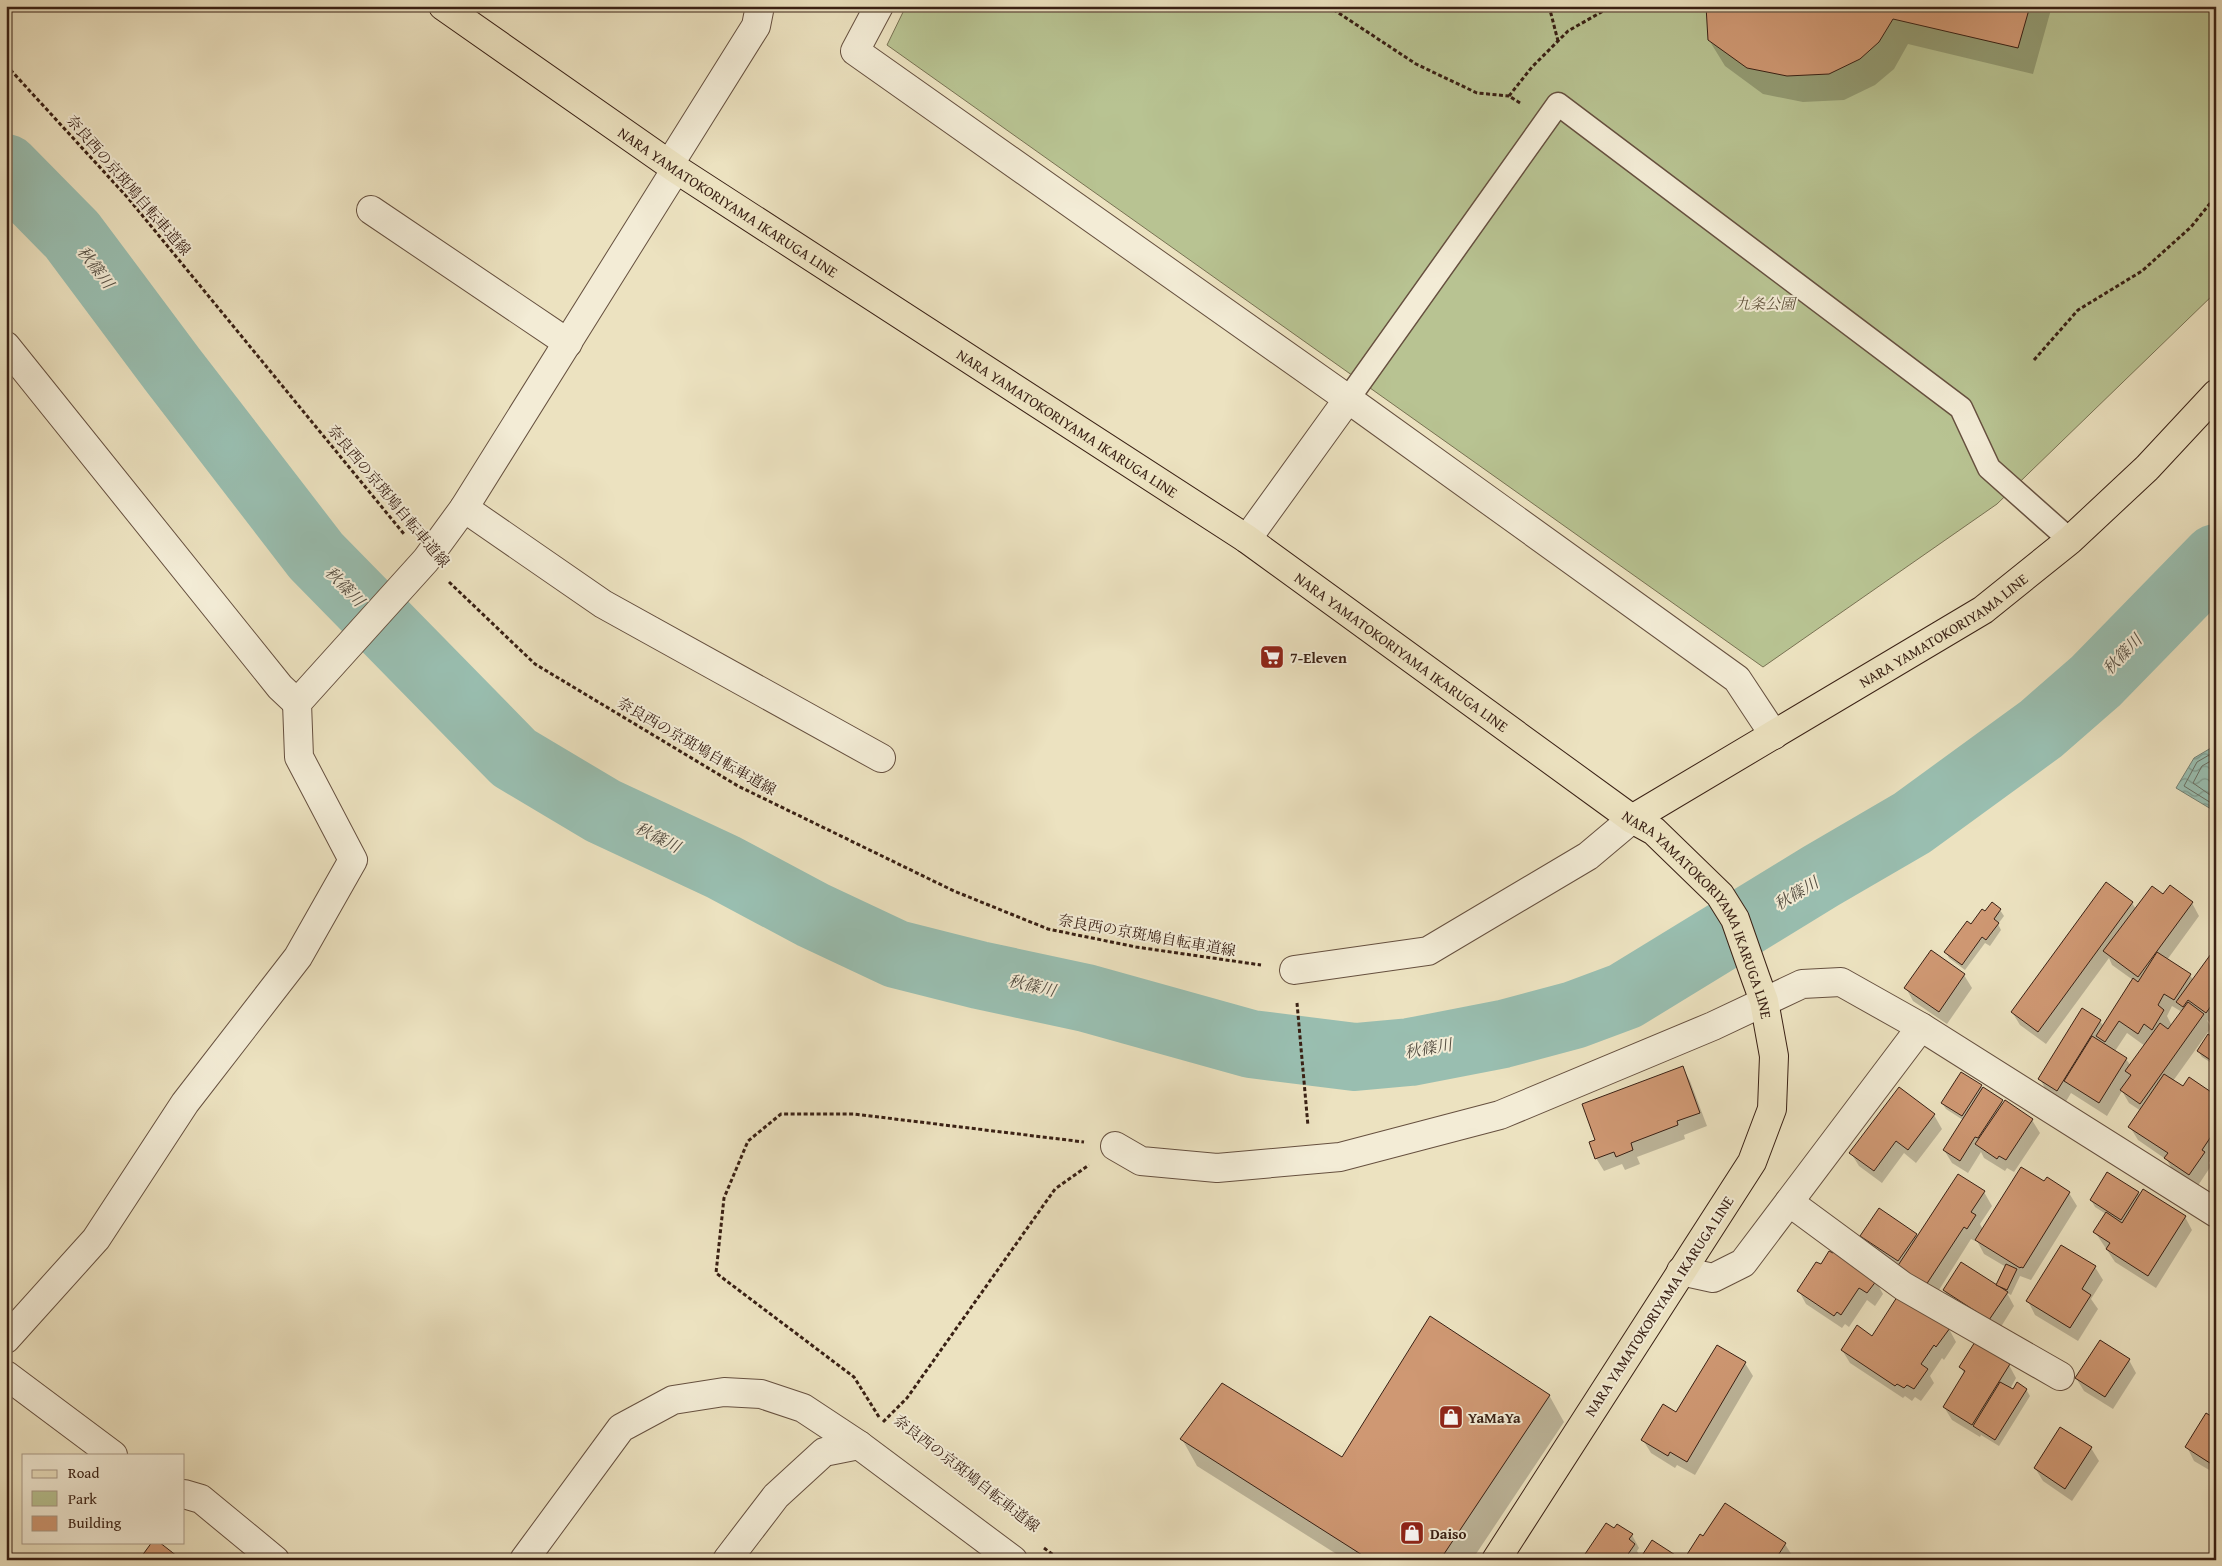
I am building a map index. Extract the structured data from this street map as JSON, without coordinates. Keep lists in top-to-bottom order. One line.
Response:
{"streets":{"main road":["NARA YAMATOKORIYAMA IKARUGA LINE","NARA YAMATOKORIYAMA LINE"],"path":["奈良西の京斑鳩自転車道線"]},"crossings":[["NARA YAMATOKORIYAMA IKARUGA LINE","NARA YAMATOKORIYAMA LINE"]],"water":["秋篠川"],"parks":["九条公園"],"places":{"supermarket":["7-Eleven"],"shop":["YaMaYa","Daiso"]},"legend":["Road","Park","Building"]}
